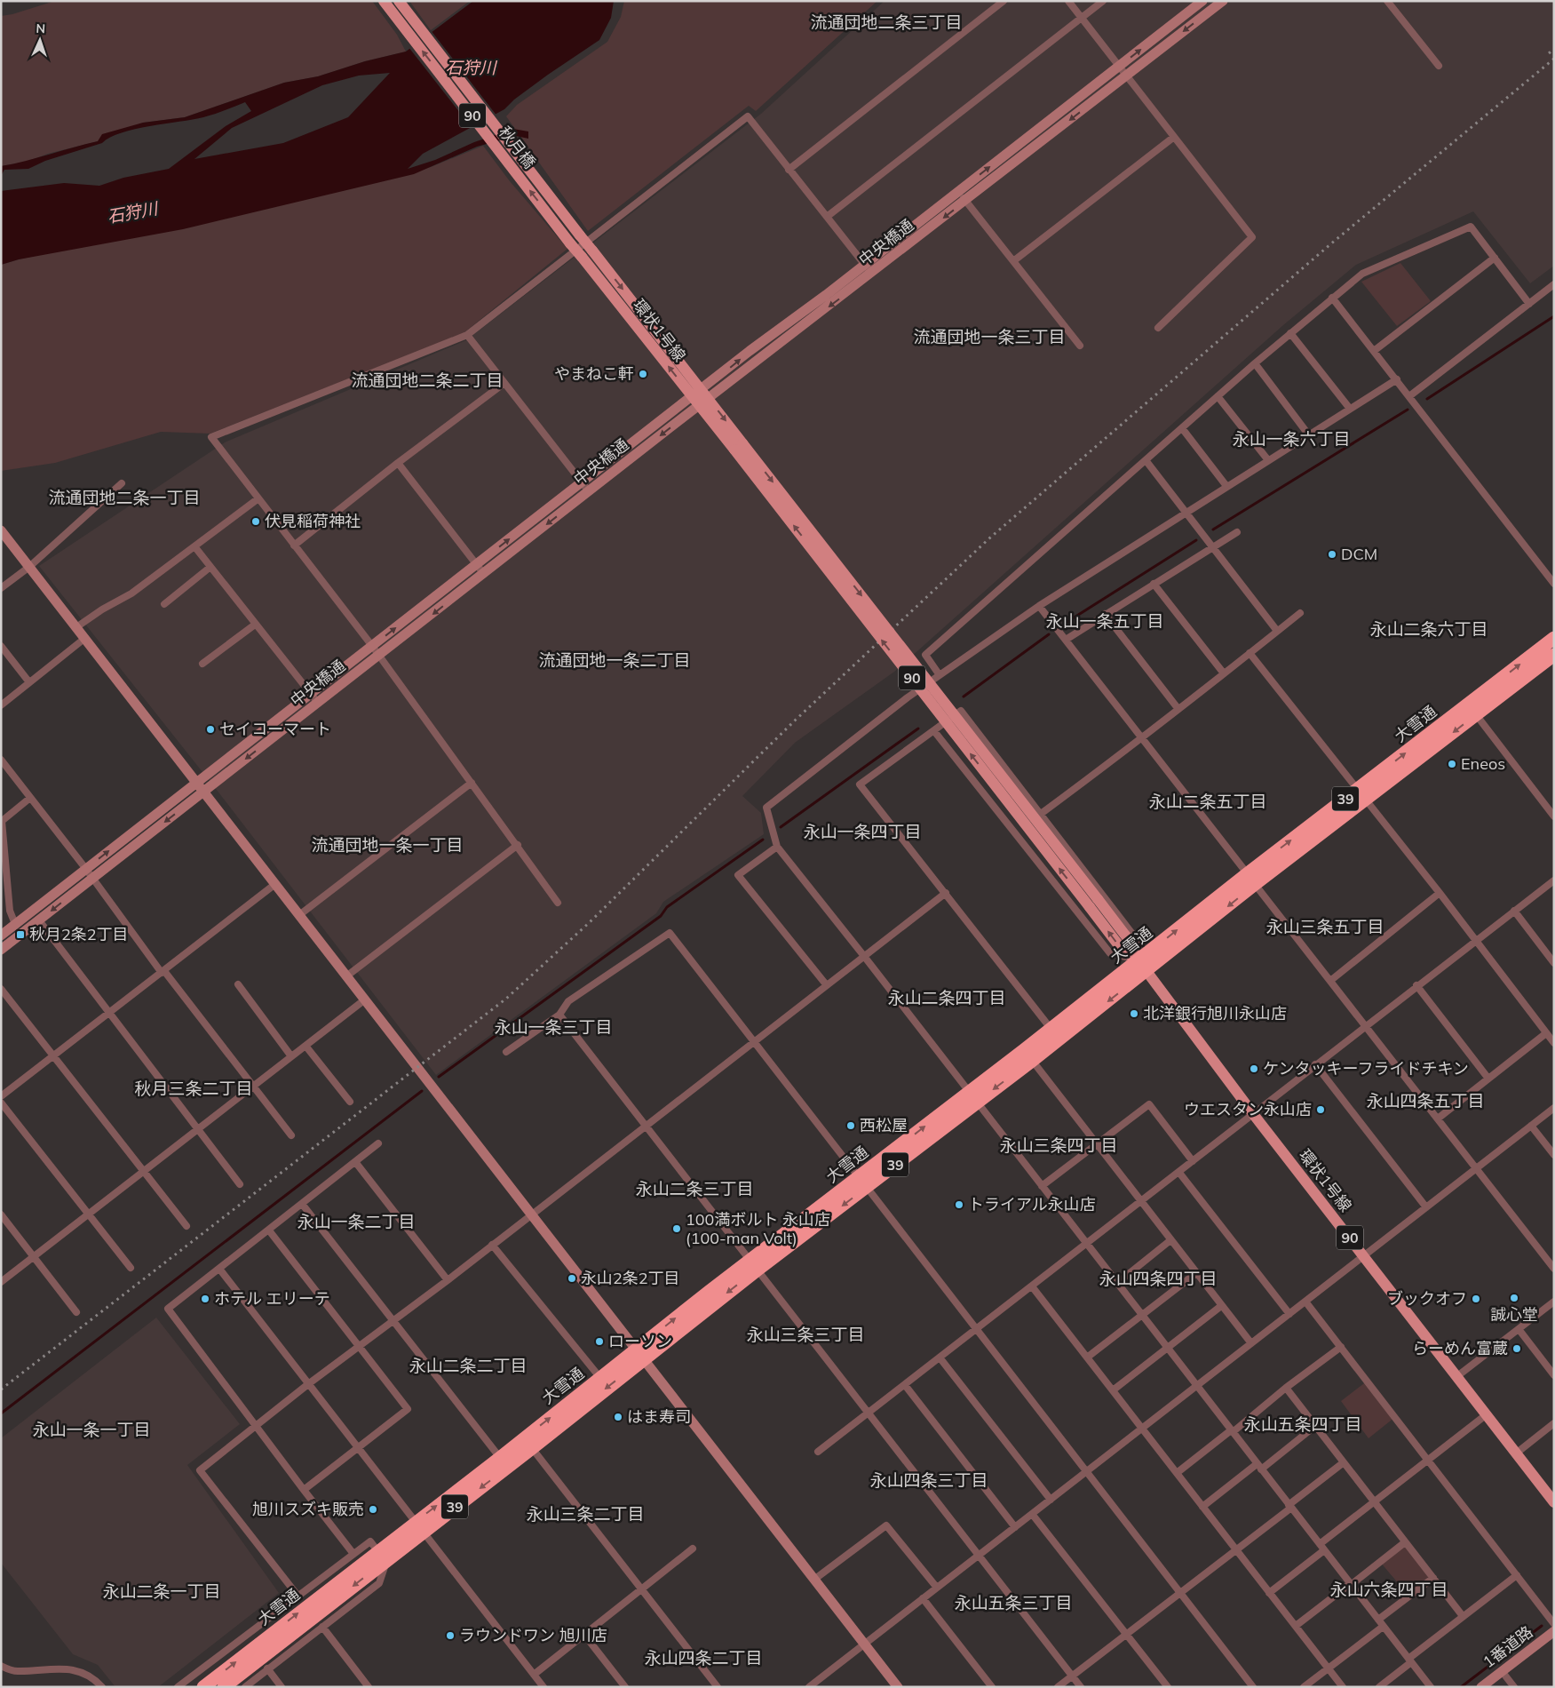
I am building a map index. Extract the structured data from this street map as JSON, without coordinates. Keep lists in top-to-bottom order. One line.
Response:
{"streets":{"highway":["大雪通","39"],"main road":["90","秋月橋","環状1号線"],"street":["中央橋通","1番道路"]},"crossings":[["秋月橋","環状1号線"],["中央橋通","環状1号線"],["環状1号線","大雪通"]],"districts":["流通団地二条三丁目","流通団地一条三丁目","流通団地二条二丁目","永山一条六丁目","流通団地二条一丁目","永山一条五丁目","永山二条六丁目","流通団地一条二丁目","永山二条五丁目","永山一条四丁目","流通団地一条一丁目","永山三条五丁目","永山二条四丁目","永山一条三丁目","秋月三条二丁目","永山四条五丁目","永山三条四丁目","永山二条三丁目","永山一条二丁目","永山四条四丁目","永山三条三丁目","永山二条二丁目","永山五条四丁目","永山一条一丁目","永山四条三丁目","永山三条二丁目","永山六条四丁目","永山二条一丁目","永山五条三丁目","永山四条二丁目"],"water":["石狩川"],"places":{"other":["やまねこ軒","伏見稲荷神社","DCM","セイコーマート","Eneos","北洋銀行旭川永山店","ケンタッキーフライドチキン","ウエスタン永山店","西松屋","トライアル永山店","100満ボルト 永山店 (100-man Volt)","永山2条2丁目","誠心堂","ホテル エリーテ","ブックオフ","ローソン","らーめん富蔵","はま寿司","旭川スズキ販売","ラウンドワン 旭川店"],"transit":["秋月2条2丁目"]},"north":"top"}
